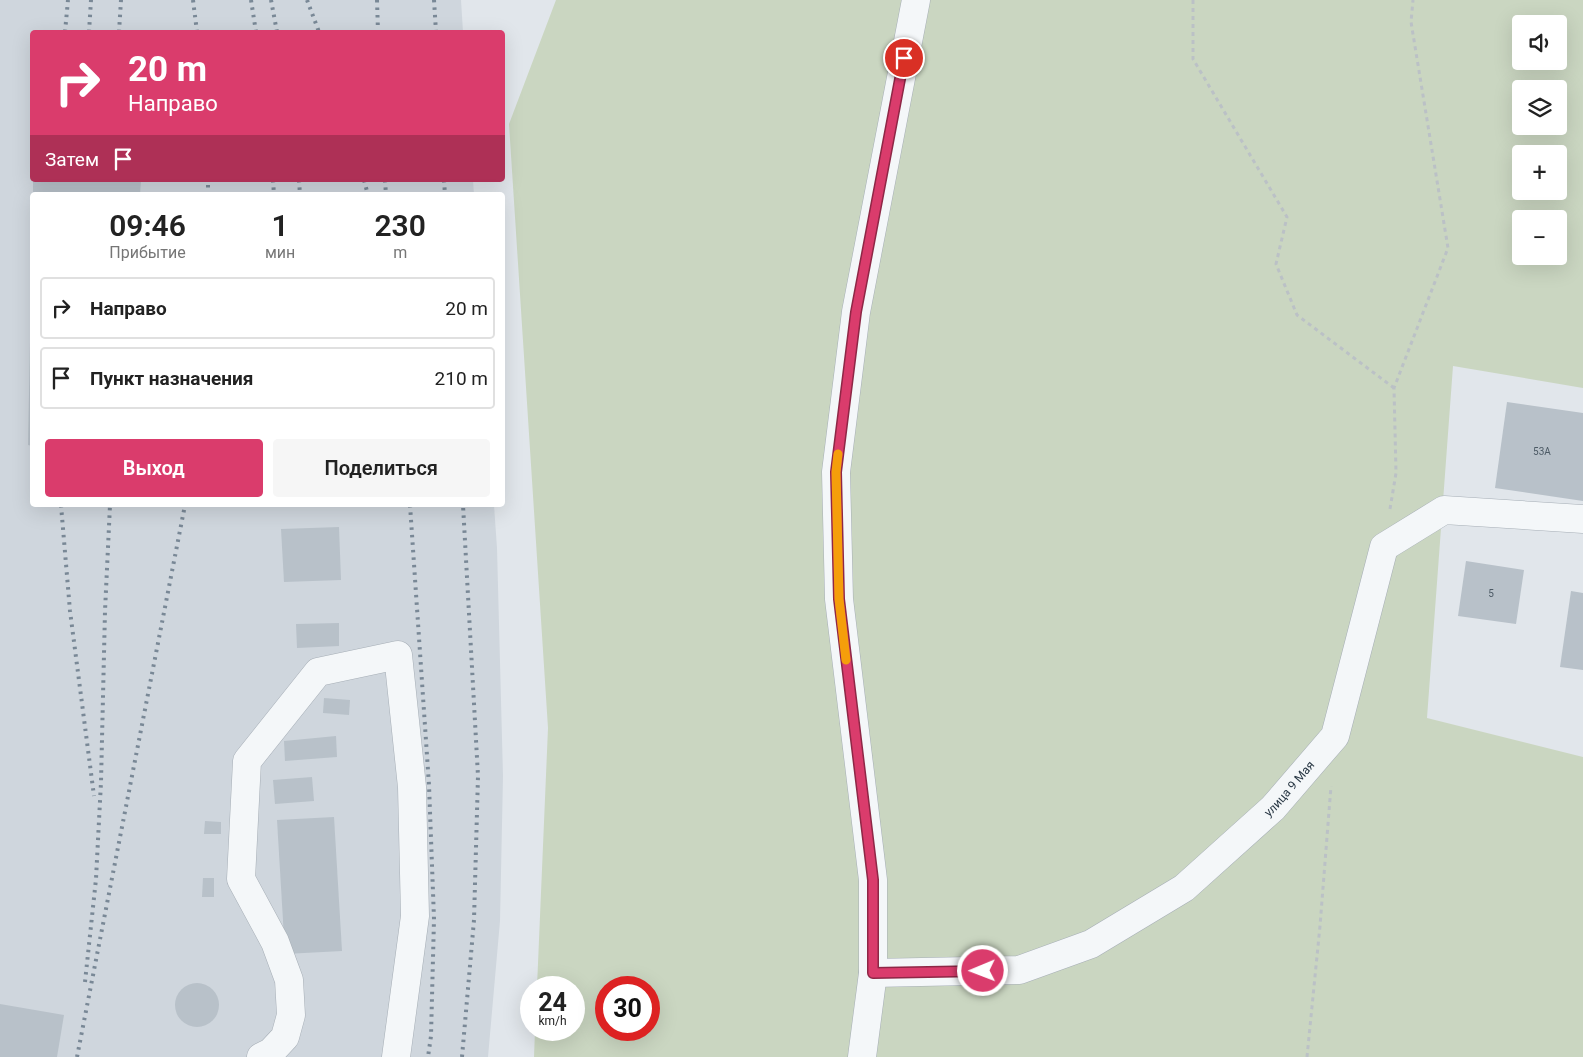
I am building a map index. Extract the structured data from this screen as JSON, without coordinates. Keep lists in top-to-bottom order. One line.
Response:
{"streets":{"street":["улица 9 Мая"]},"house_numbers":["53А","5"],"page":{"map_buttons":["+","−"],"turn":["20 m","Направо"],"then":"Затем","eta":["09:46","Прибытие","1","мин","230","m"],"list":[{"name":"Направо","value":"20 m"},{"name":"Пункт назначения","value":"210 m"}],"buttons":["Выход","Поделиться"],"speed":"24 km/h","limit":"30"}}
